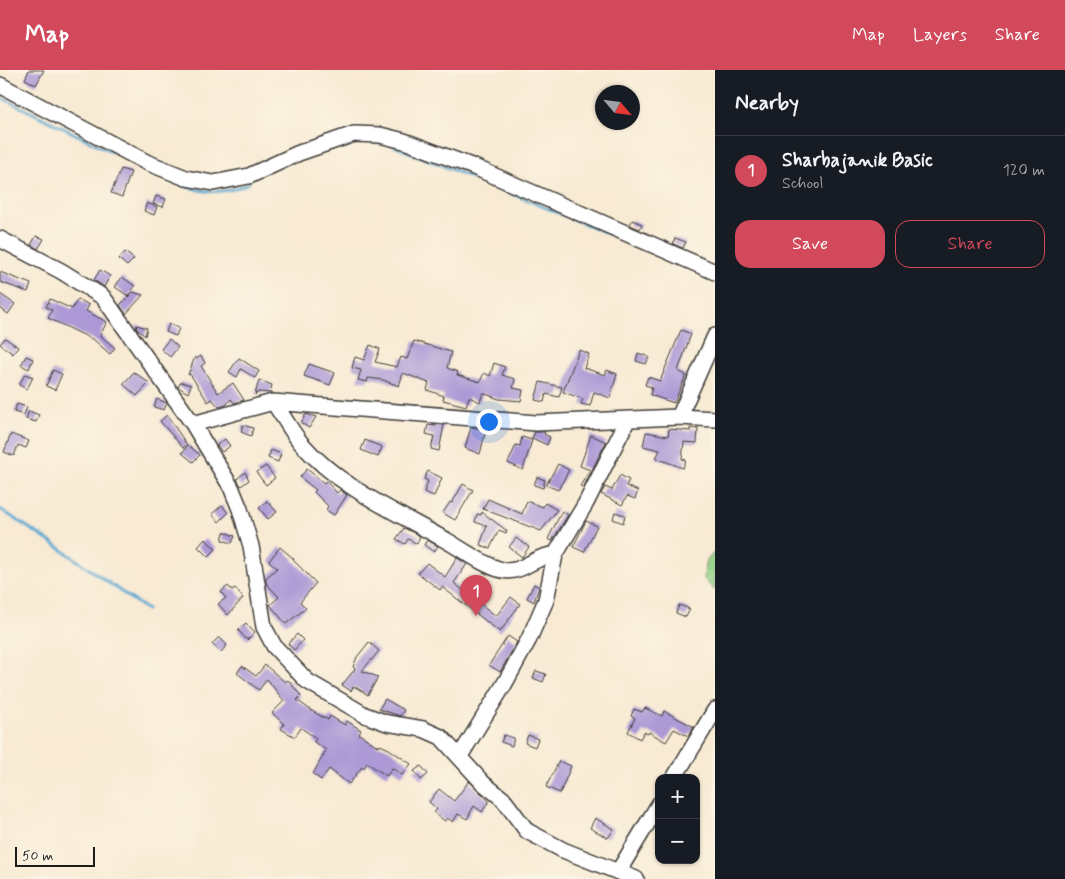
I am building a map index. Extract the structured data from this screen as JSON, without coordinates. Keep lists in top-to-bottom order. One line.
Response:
{"scale_bar":"50 m","north":"bottom right","page":{"header":"Map","nav":["Map","Layers","Share"],"heading":"Nearby","list":[{"mark":"1","name":"Sharbajanik Basic","note":"School","value":"120 m"}],"buttons":["Save","Share"],"pins":"1","map_buttons":["+","−"],"scale":"50 m"}}
